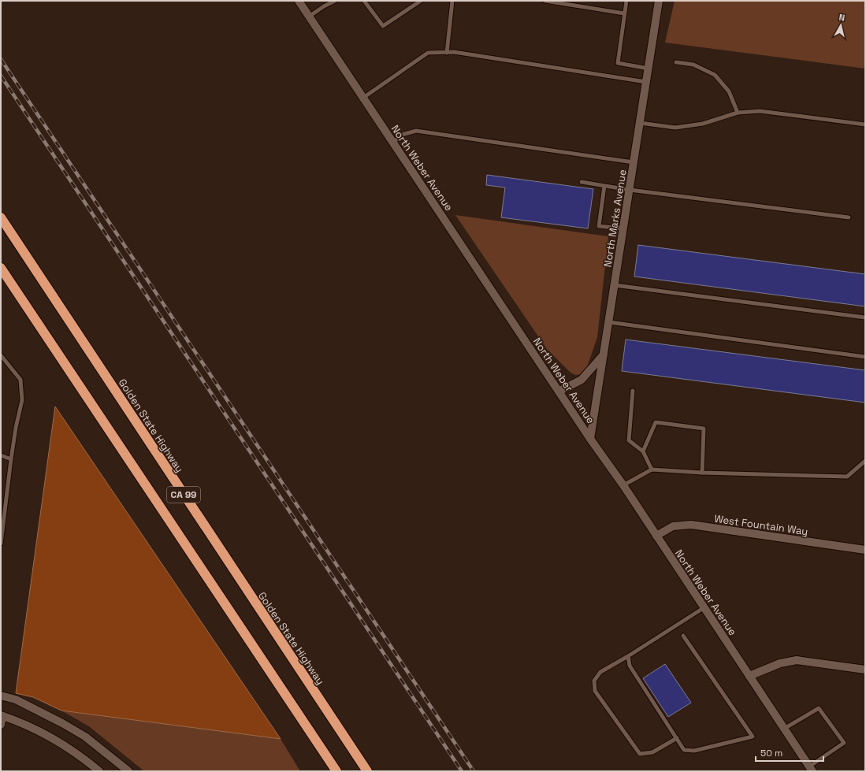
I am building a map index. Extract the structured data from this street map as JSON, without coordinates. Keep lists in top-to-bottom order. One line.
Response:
{"streets":{"highway":["Golden State Highway","CA 99"],"main road":["North Weber Avenue","North Marks Avenue","West Fountain Way"]},"crossings":[["North Weber Avenue","North Marks Avenue"],["North Weber Avenue","West Fountain Way"]],"scale_bar":"50 m","north":"top"}
